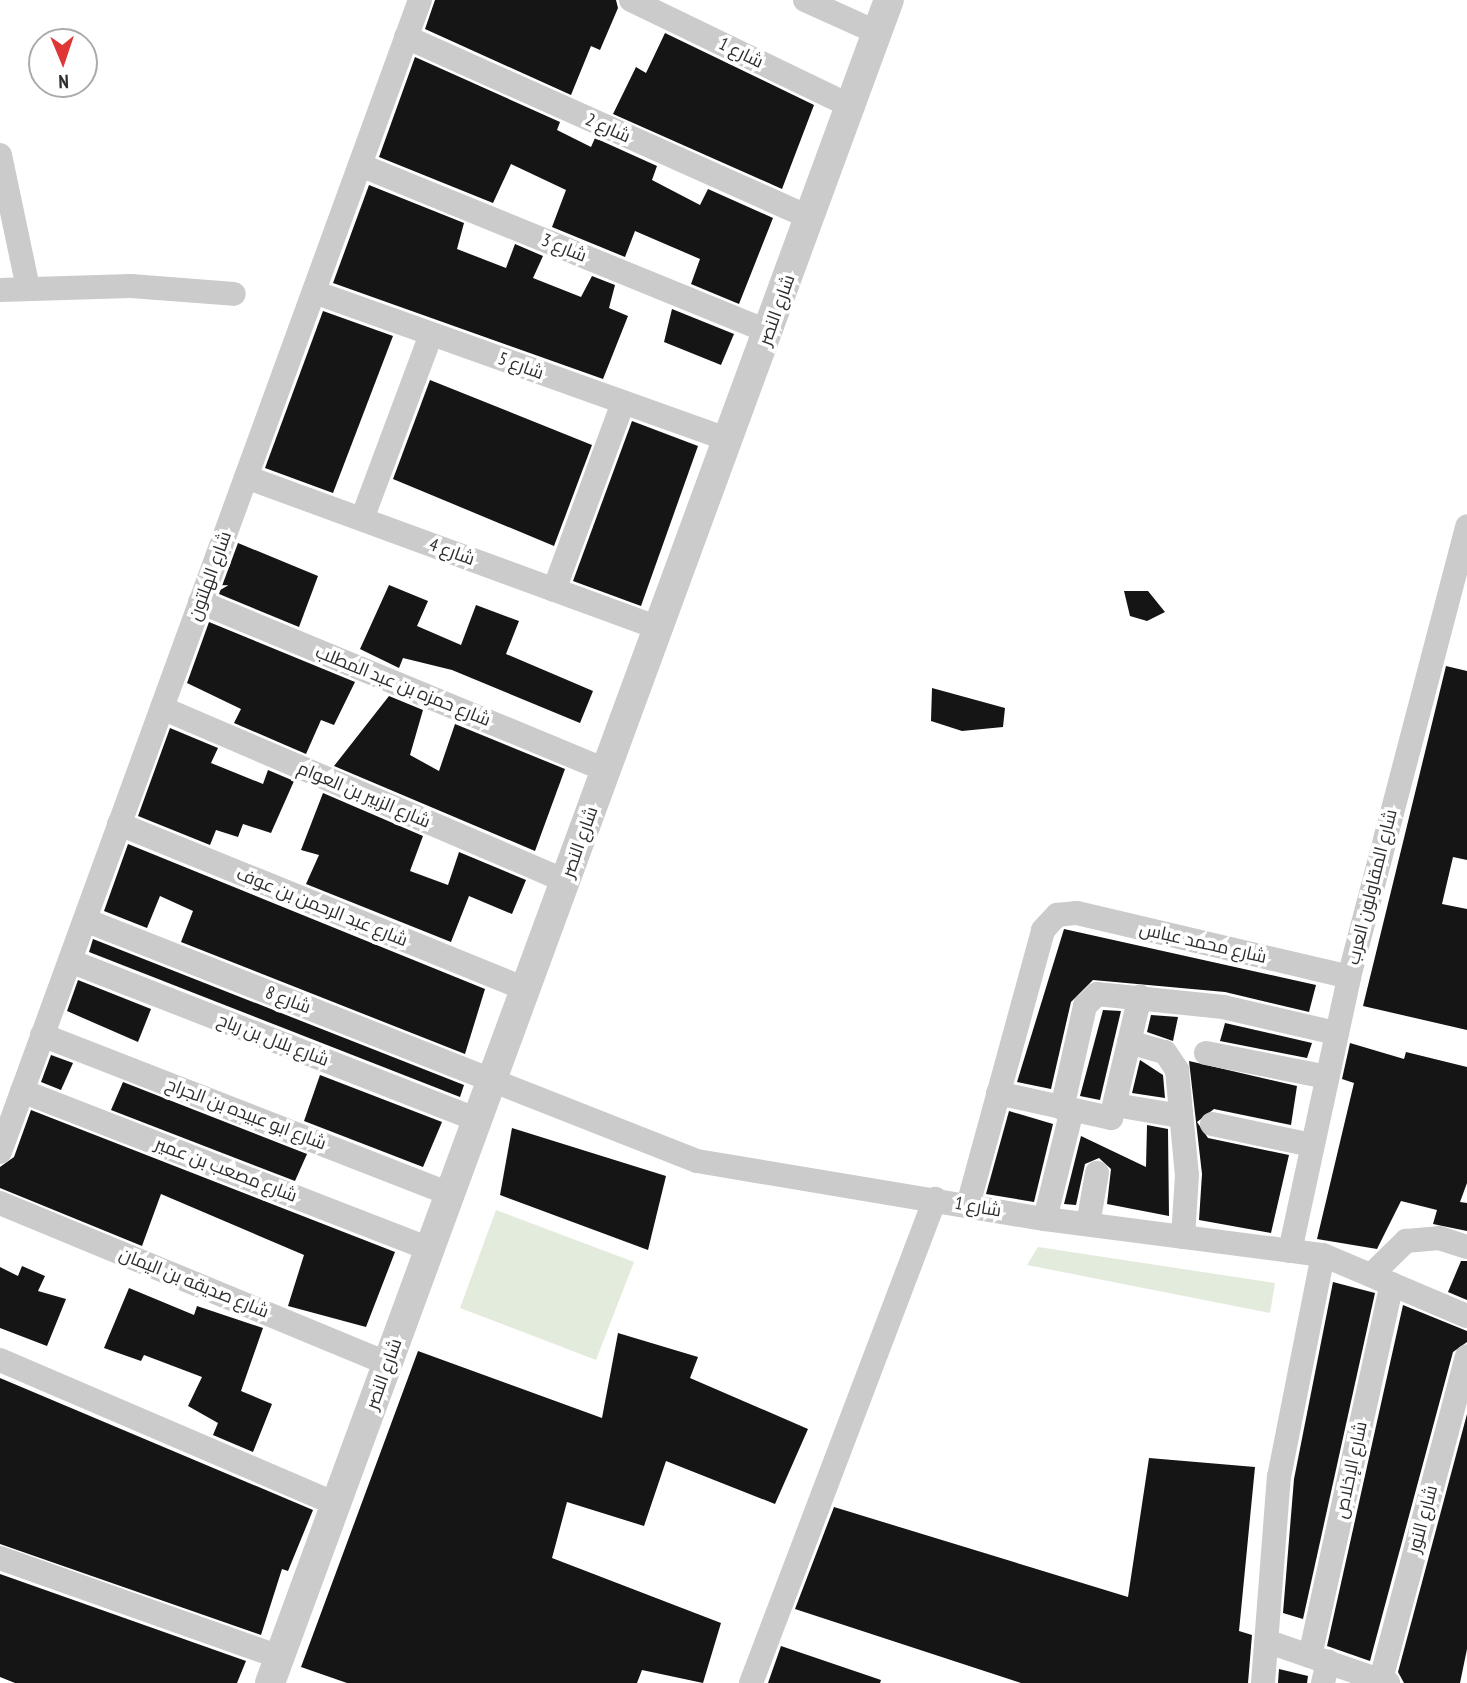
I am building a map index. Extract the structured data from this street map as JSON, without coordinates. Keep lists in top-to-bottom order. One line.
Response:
{"streets":{"street":["شارع 1","شارع 2","شارع 3","شارع النصر","شارع 5","شارع 4","شارع الهلتون","شارع حمزه بن عبد المطلب","شارع الزبير بن العوام","شارع المقاولون العرب","شارع عبد الرحمن بن عوف","شارع محمد عباس","شارع 8","شارع بلال بن رباح","شارع ابو عبيده بن الجراح","شارع مصعب بن عمير","شارع صديقه بن اليمان","شارع الإخلاص","شارع النور"]},"crossings":[["شارع 1","شارع النصر"],["شارع 1","شارع المقاولون العرب"],["شارع 1","شارع 8"],["شارع 1","شارع الإخلاص"],["شارع 2","شارع النصر"],["شارع 2","شارع الهلتون"],["شارع 3","شارع النصر"],["شارع 3","شارع الهلتون"],["شارع النصر","شارع 5"],["شارع النصر","شارع 4"],["شارع النصر","شارع حمزه بن عبد المطلب"],["شارع النصر","شارع الزبير بن العوام"],["شارع النصر","شارع عبد الرحمن بن عوف"],["شارع النصر","شارع 8"],["شارع النصر","شارع بلال بن رباح"],["شارع النصر","شارع ابو عبيده بن الجراح"],["شارع النصر","شارع مصعب بن عمير"],["شارع النصر","شارع صديقه بن اليمان"],["شارع 5","شارع الهلتون"],["شارع 4","شارع الهلتون"],["شارع الهلتون","شارع حمزه بن عبد المطلب"],["شارع الهلتون","شارع الزبير بن العوام"],["شارع الهلتون","شارع عبد الرحمن بن عوف"],["شارع الهلتون","شارع 8"],["شارع الهلتون","شارع بلال بن رباح"],["شارع الهلتون","شارع ابو عبيده بن الجراح"],["شارع الهلتون","شارع مصعب بن عمير"],["شارع المقاولون العرب","شارع محمد عباس"]],"north":"bottom"}
